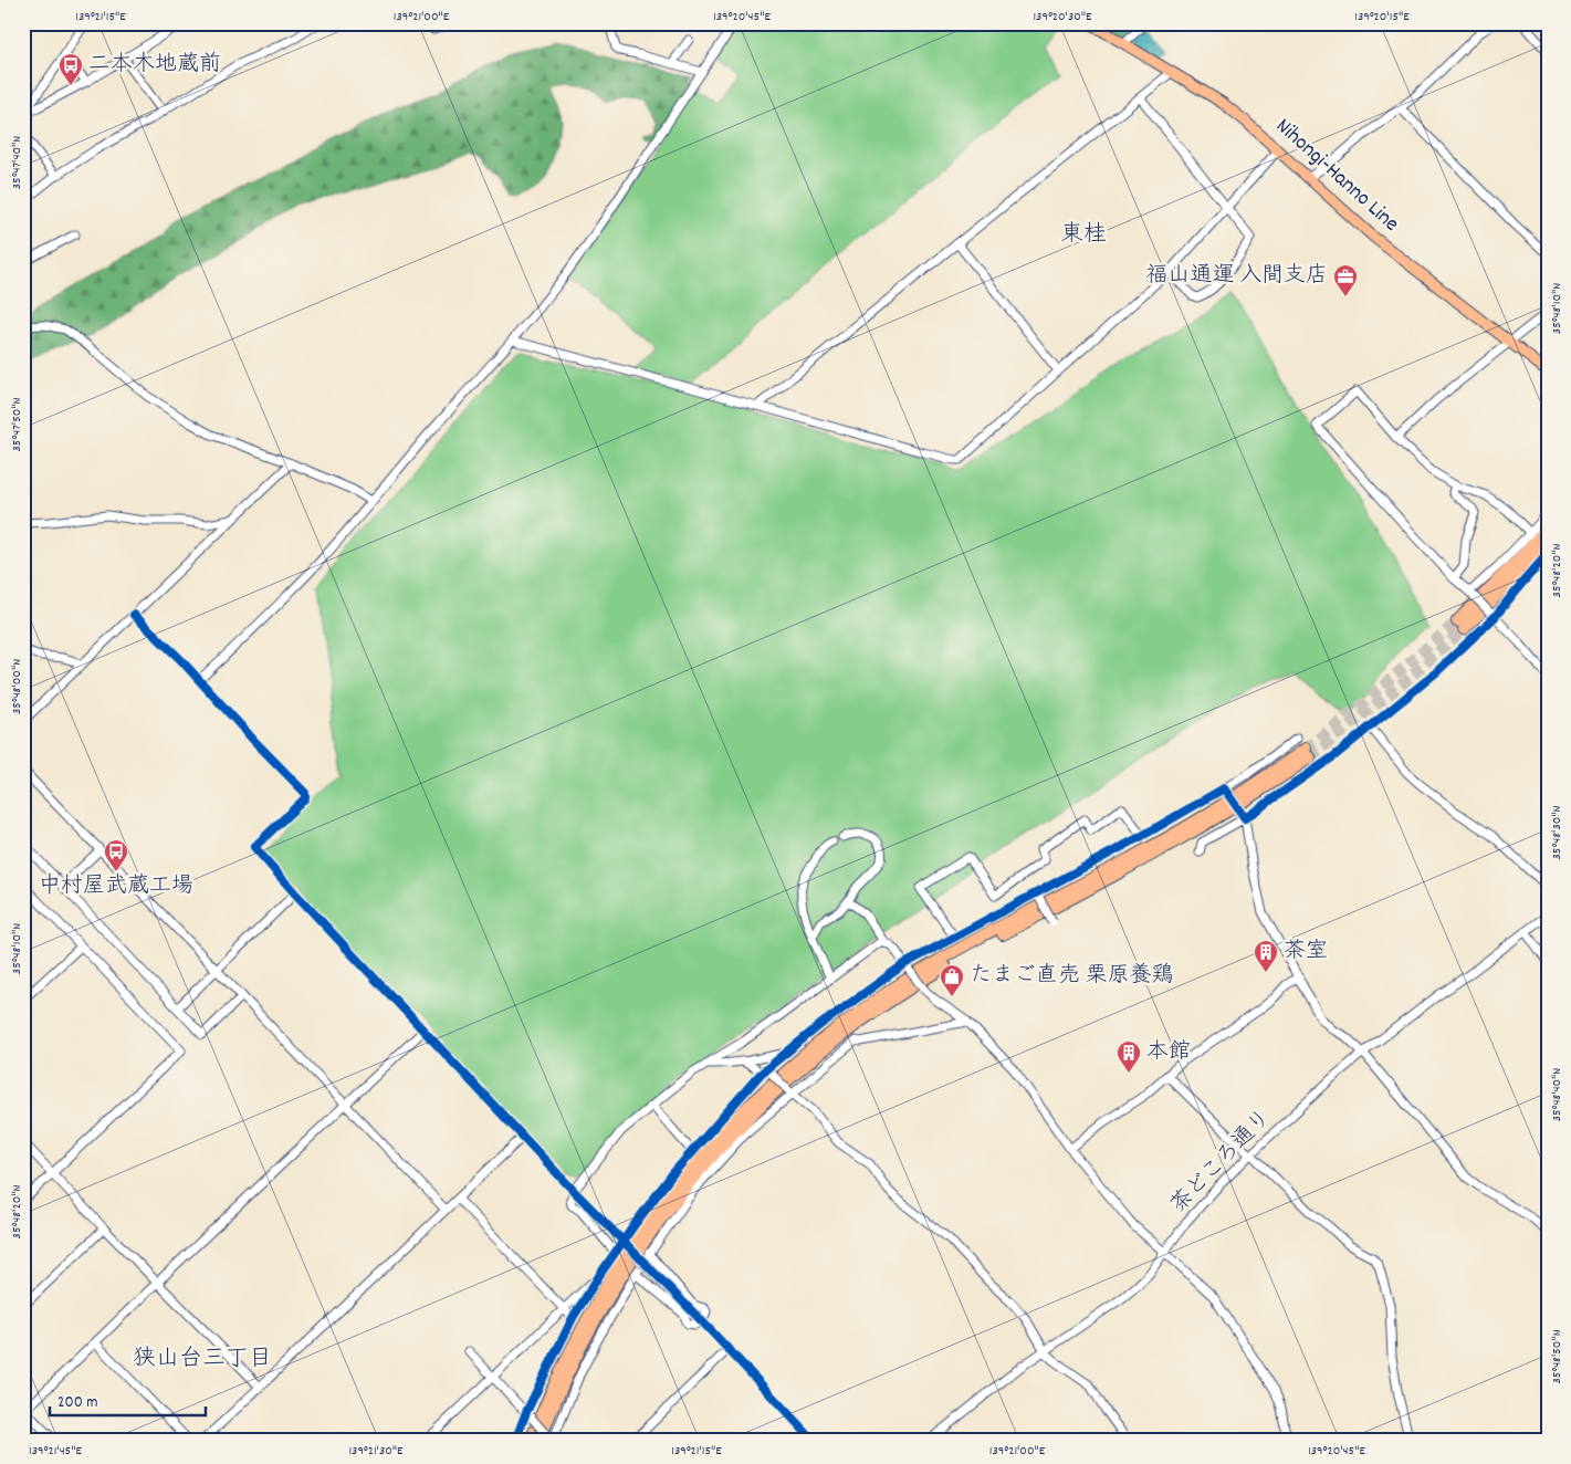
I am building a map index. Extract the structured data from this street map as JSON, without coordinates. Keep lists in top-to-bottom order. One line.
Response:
{"streets":{"main road":["Nihongi-Hanno Line"],"street":["茶どころ通り"]},"districts":["東桂","狭山台三丁目"],"places":{"bus stop":["二本木地蔵前","中村屋武蔵工場"],"office":["福山通運 入間支店"],"building":["茶室","本館"],"shop":["たまご直売 栗原養鶏"]},"scale_bar":"200 m","coordinates":["139°21'15\"E","139°21'00\"E","139°20'45\"E","139°20'30\"E","139°20'15\"E","35°47'40\"N","35°48'10\"N","35°47'50\"N","35°48'20\"N","35°48'00\"N","35°48'30\"N","35°48'40\"N","35°48'50\"N","139°21'45\"E","139°21'30\"E"]}
